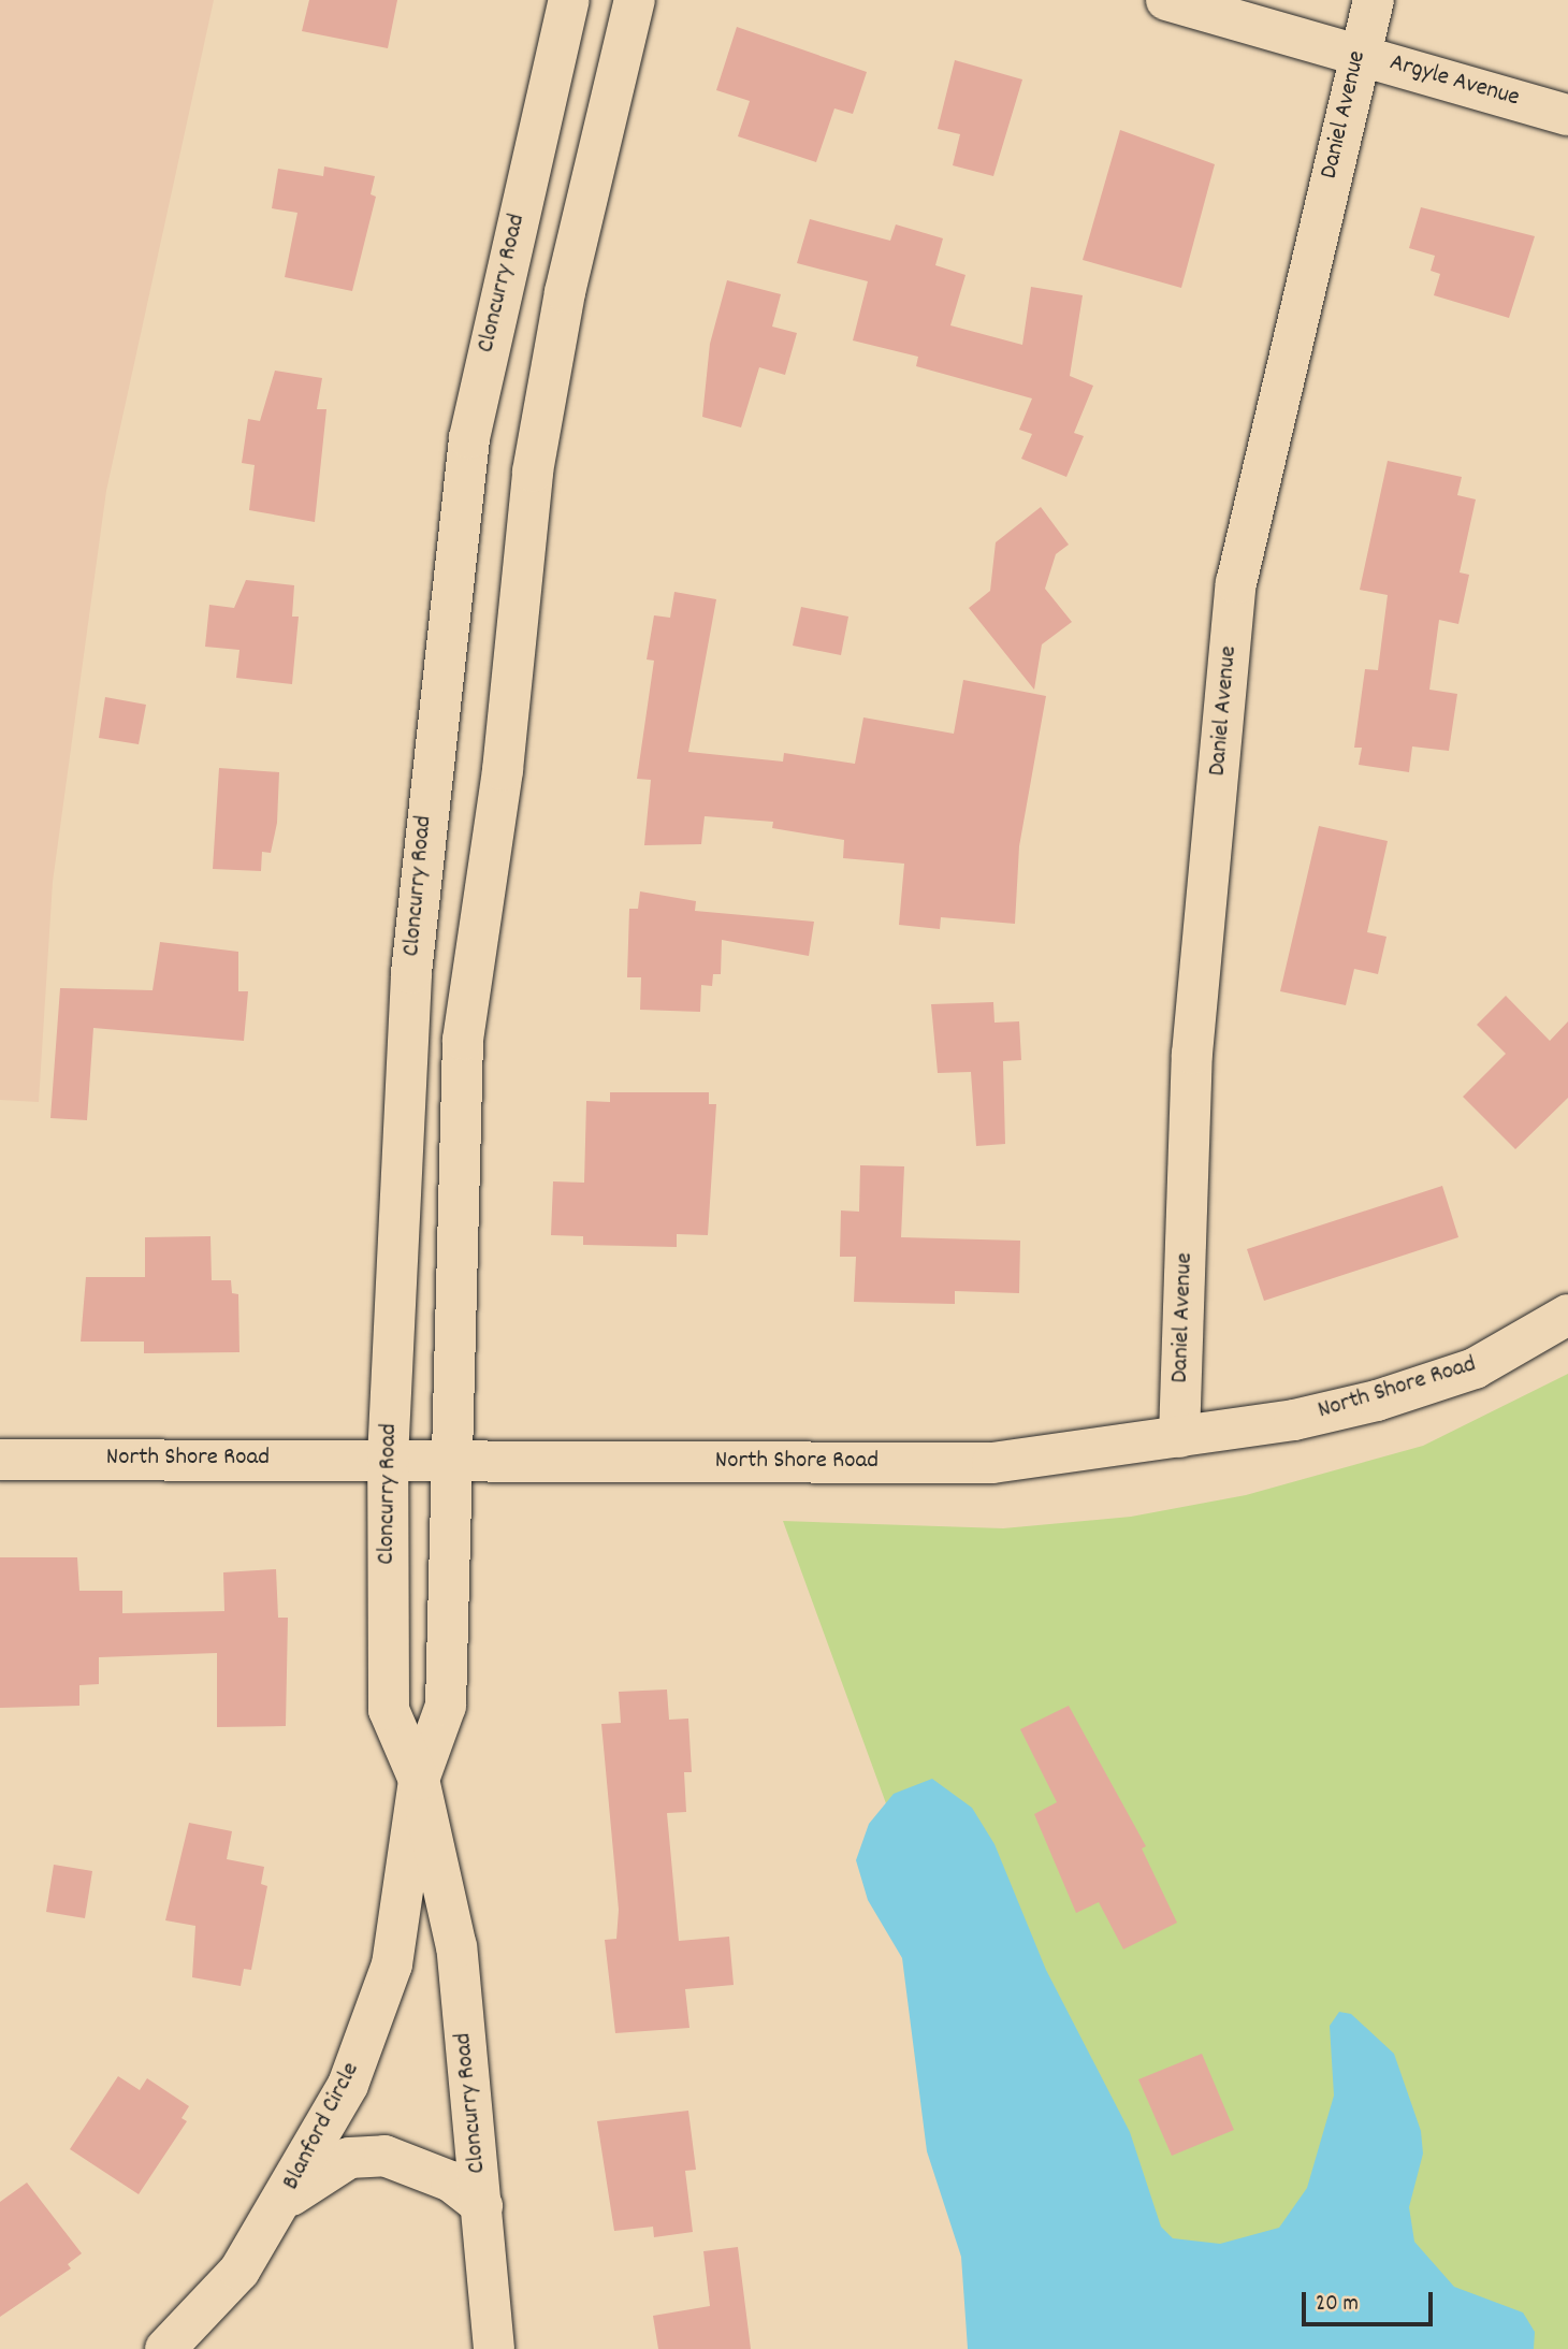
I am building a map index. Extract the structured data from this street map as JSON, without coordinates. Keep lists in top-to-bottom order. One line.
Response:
{"streets":{"street":["Argyle Avenue","Daniel Avenue","Cloncurry Road","North Shore Road","Blanford Circle"]},"crossings":[["Argyle Avenue","Daniel Avenue"],["Daniel Avenue","North Shore Road"],["Cloncurry Road","North Shore Road"],["Cloncurry Road","Blanford Circle"]],"scale_bar":"20 m"}
